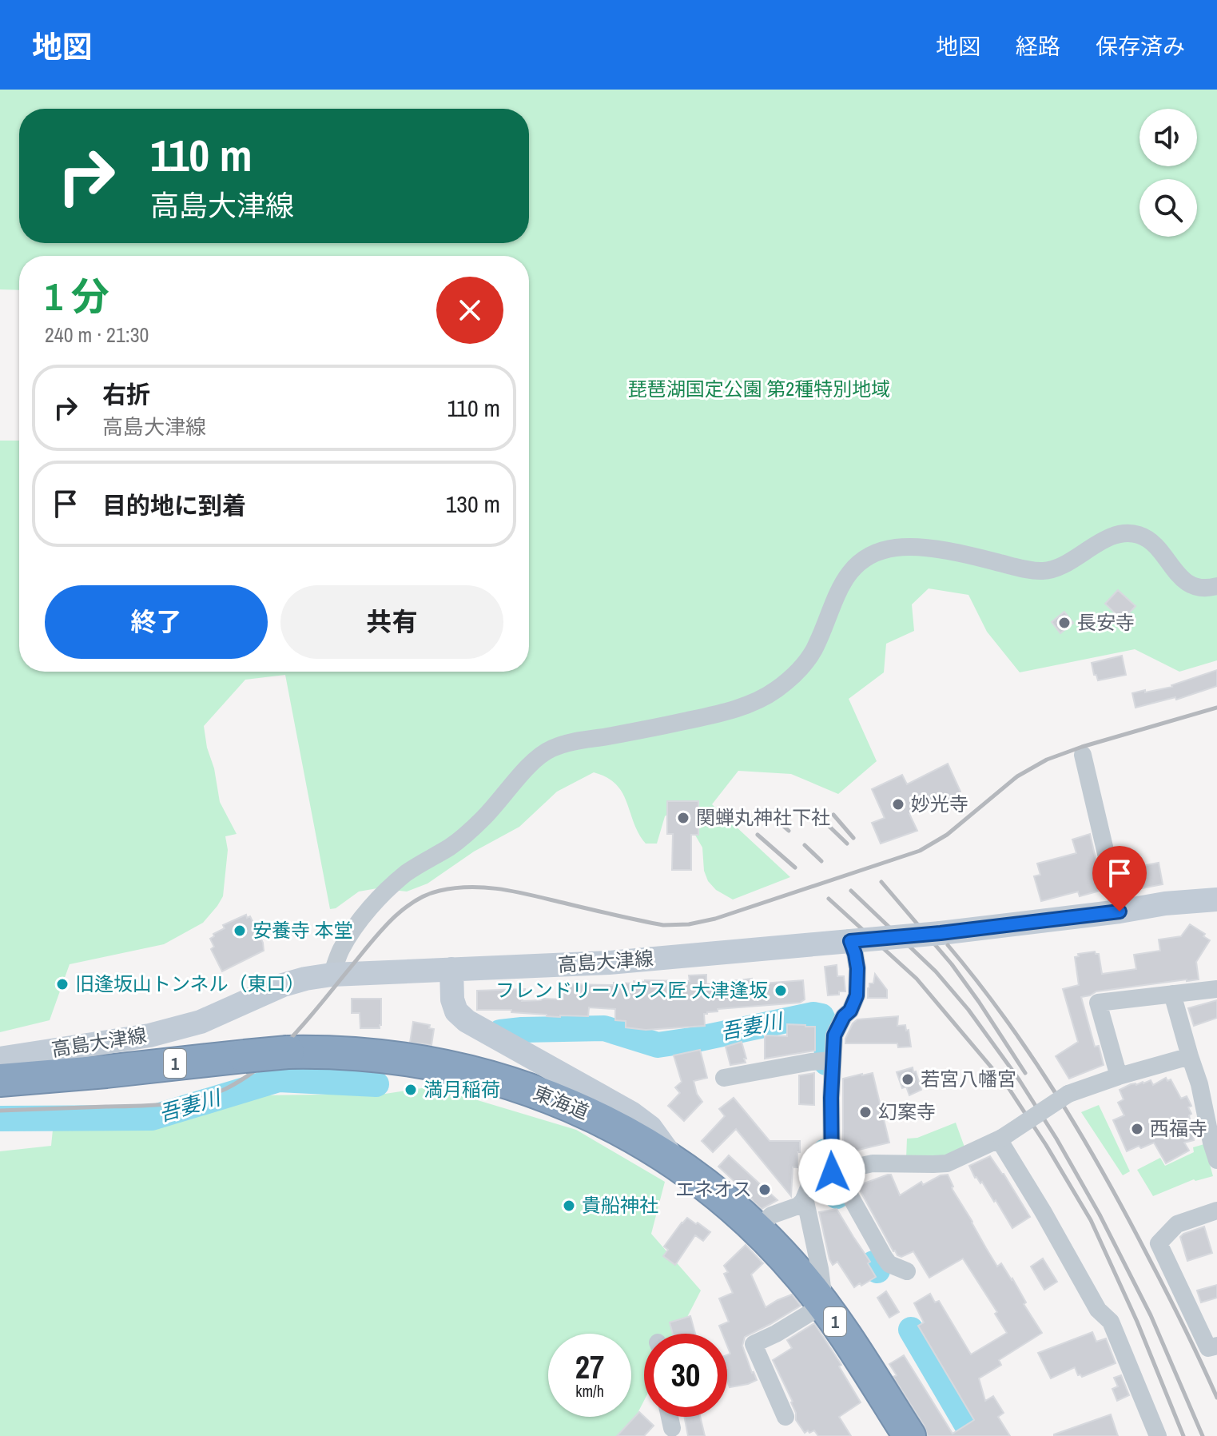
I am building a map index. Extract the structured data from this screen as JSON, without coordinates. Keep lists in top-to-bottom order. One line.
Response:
{"streets":{"highway":["1","東海道"],"main road":["高島大津線"]},"crossings":[["高島大津線","東海道"]],"water":["吾妻川"],"parks":["琵琶湖国定公園 第2種特別地域"],"places":["長安寺","妙光寺","関蝉丸神社下社","安養寺 本堂","旧逢坂山トンネル（東口）","フレンドリーハウス匠 大津逢坂","若宮八幡宮","満月稲荷","幻案寺","西福寺","エネオス","貴船神社"],"page":{"header":"地図","nav":["地図","経路","保存済み"],"turn":["110 m","高島大津線"],"heading":["1 分","240 m · 21:30"],"list":[{"name":"右折","note":"高島大津線","value":"110 m"},{"name":"目的地に到着","value":"130 m"}],"buttons":["終了","共有"],"speed":"27 km/h","limit":"30"}}
